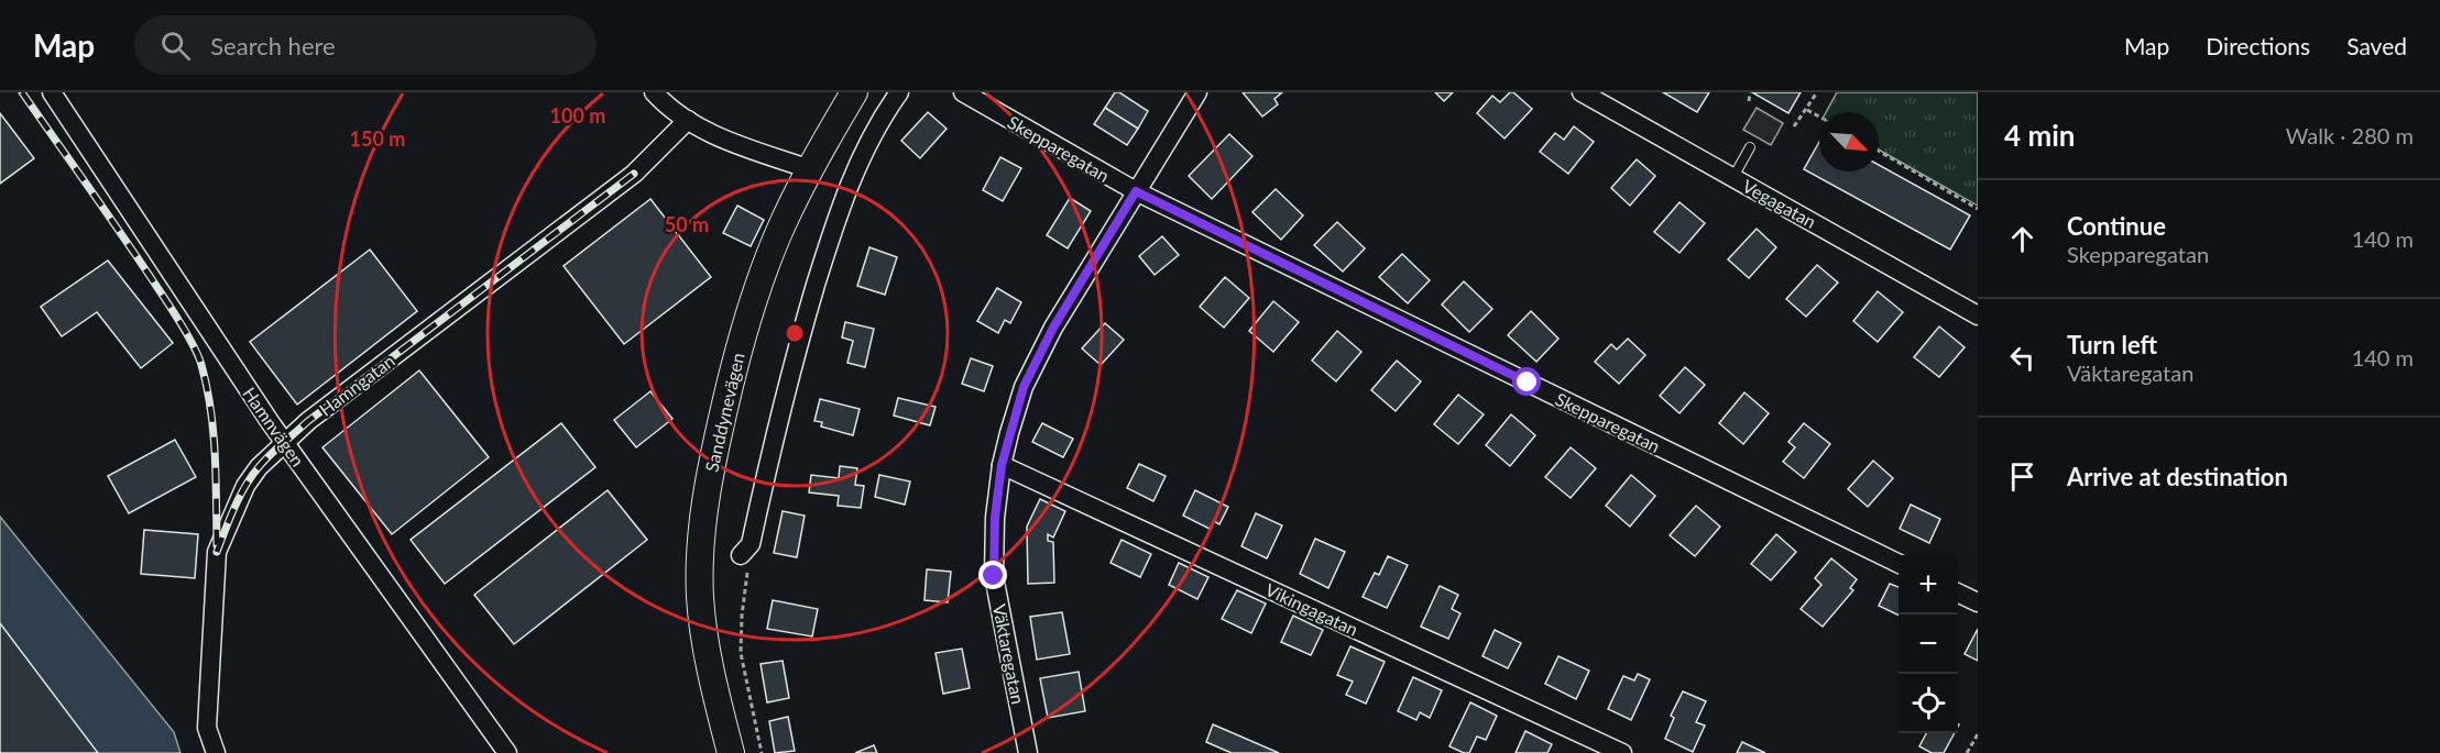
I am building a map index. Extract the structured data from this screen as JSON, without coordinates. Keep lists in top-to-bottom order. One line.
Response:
{"streets":{"street":["Skepparegatan","Vegagatan","Hamngatan","Sanddynevägen","Hamnvägen","Vikingagatan","Väktaregatan"]},"crossings":[["Skepparegatan","Väktaregatan"],["Hamngatan","Hamnvägen"],["Vikingagatan","Väktaregatan"]],"north":"bottom right","page":{"header":"Map","search":"Search here","nav":["Map","Directions","Saved"],"heading":["4 min","Walk · 280 m"],"list":[["Continue","Skepparegatan","140 m"],["Turn left","Väktaregatan","140 m"],"Arrive at destination"],"map_buttons":["+","−"]},"rings":["100 m","150 m","50 m"]}
